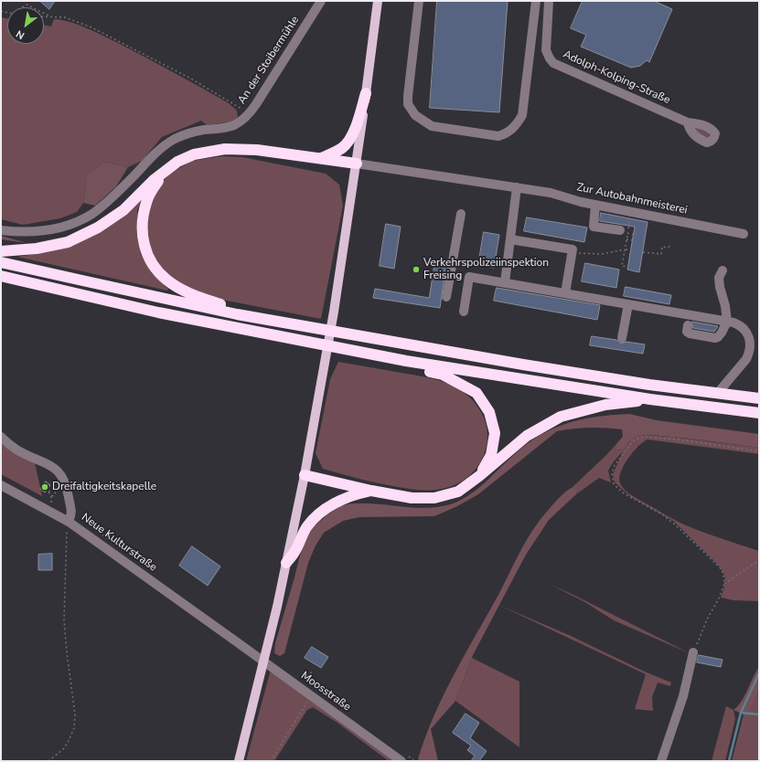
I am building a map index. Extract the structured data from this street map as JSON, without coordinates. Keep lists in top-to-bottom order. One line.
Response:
{"streets":{"street":["An der Stoibermühle","Adolph-Kolping-Straße","Zur Autobahnmeisterei","Neue Kulturstraße","Moosstraße"]},"crossings":[["Neue Kulturstraße","Moosstraße"]],"places":["Verkehrspolizeiinspektion Freising","Dreifaltigkeitskapelle"],"north":"bottom left"}
